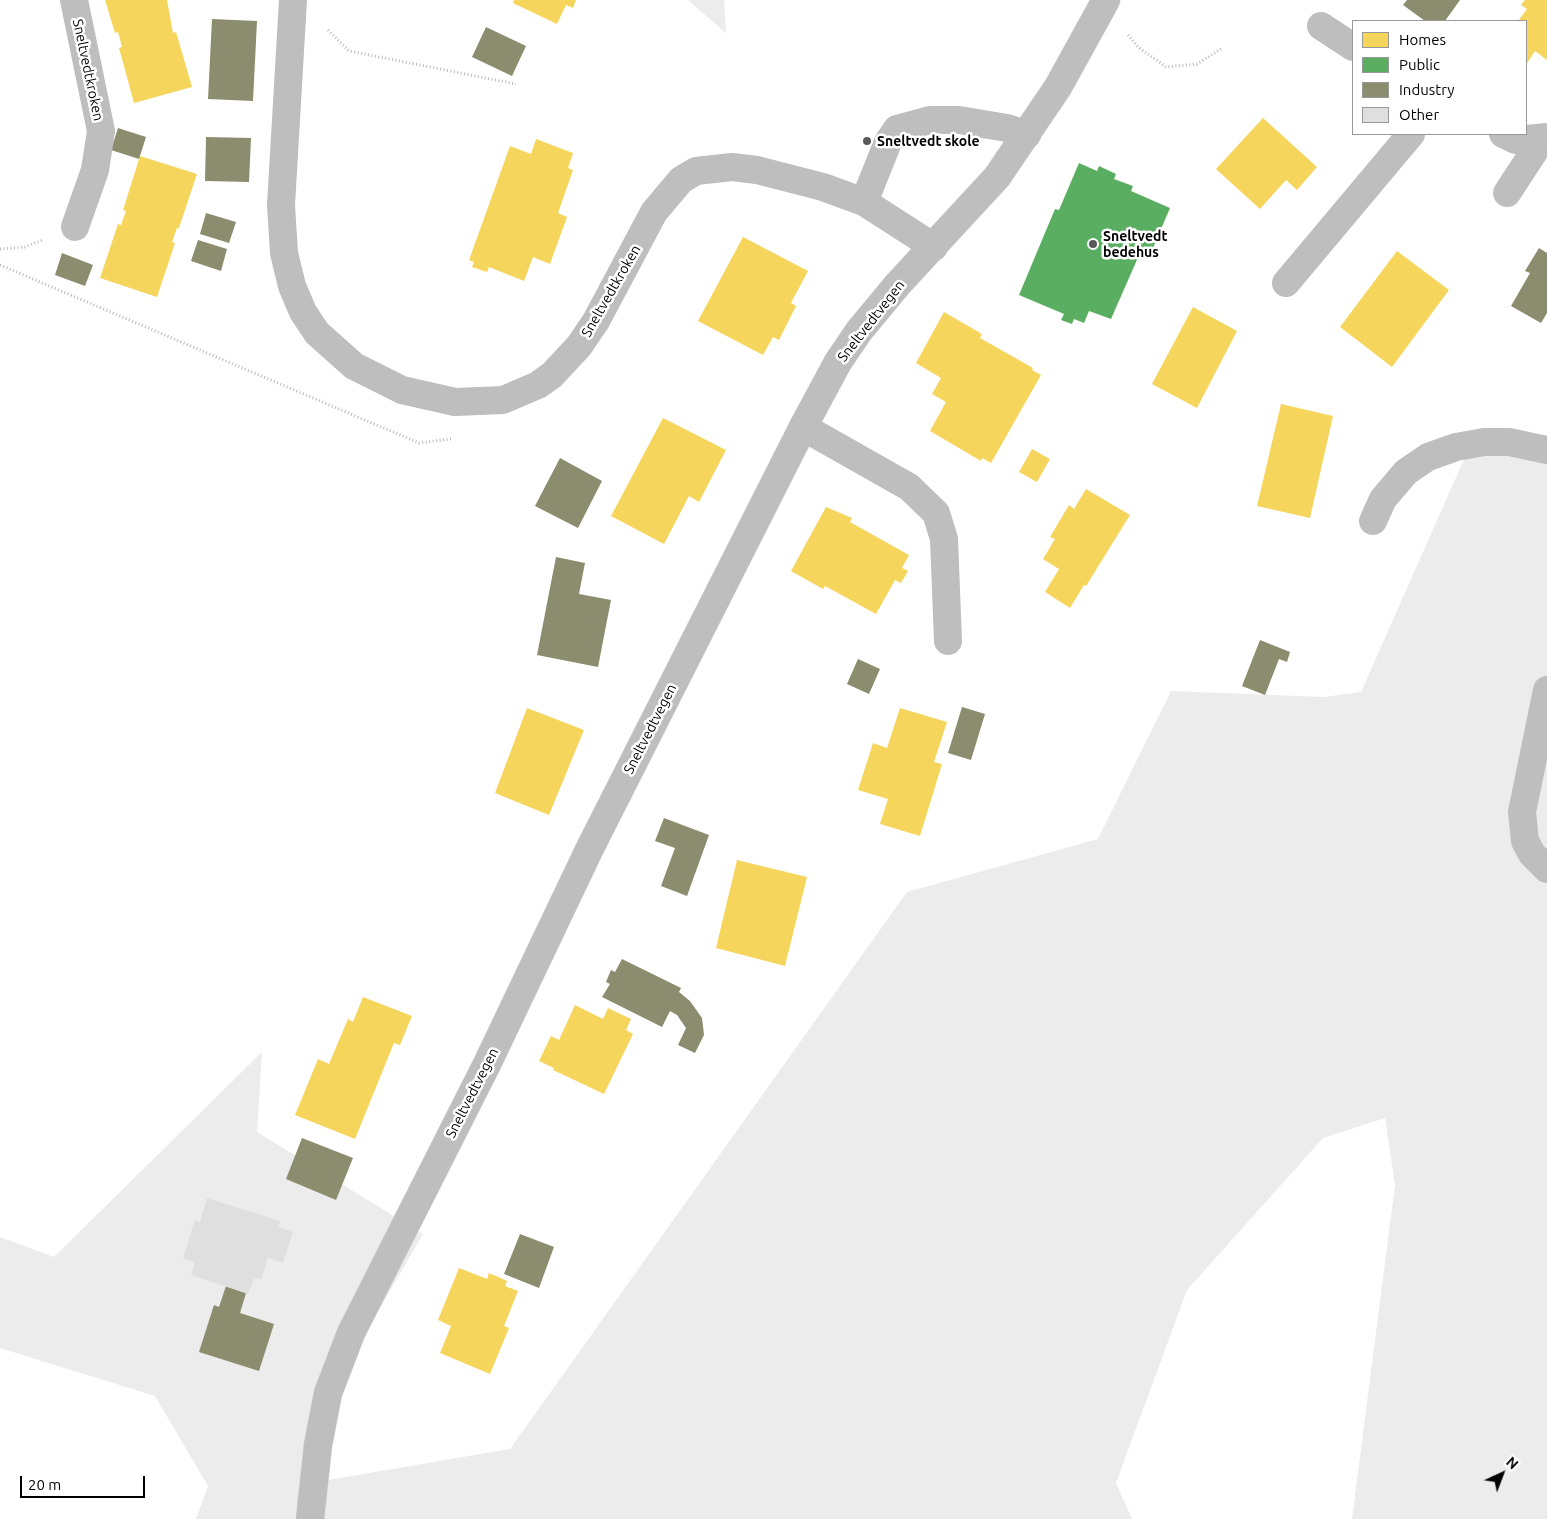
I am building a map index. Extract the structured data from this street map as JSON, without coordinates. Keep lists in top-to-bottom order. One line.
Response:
{"streets":{"main road":["Sneltvedtkroken","Sneltvedtvegen"]},"crossings":[["Sneltvedtkroken","Sneltvedtvegen"]],"places":["Sneltvedt skole","Sneltvedt bedehus"],"legend":["Homes","Public","Industry","Other"],"scale_bar":"20 m","north":"top right"}
